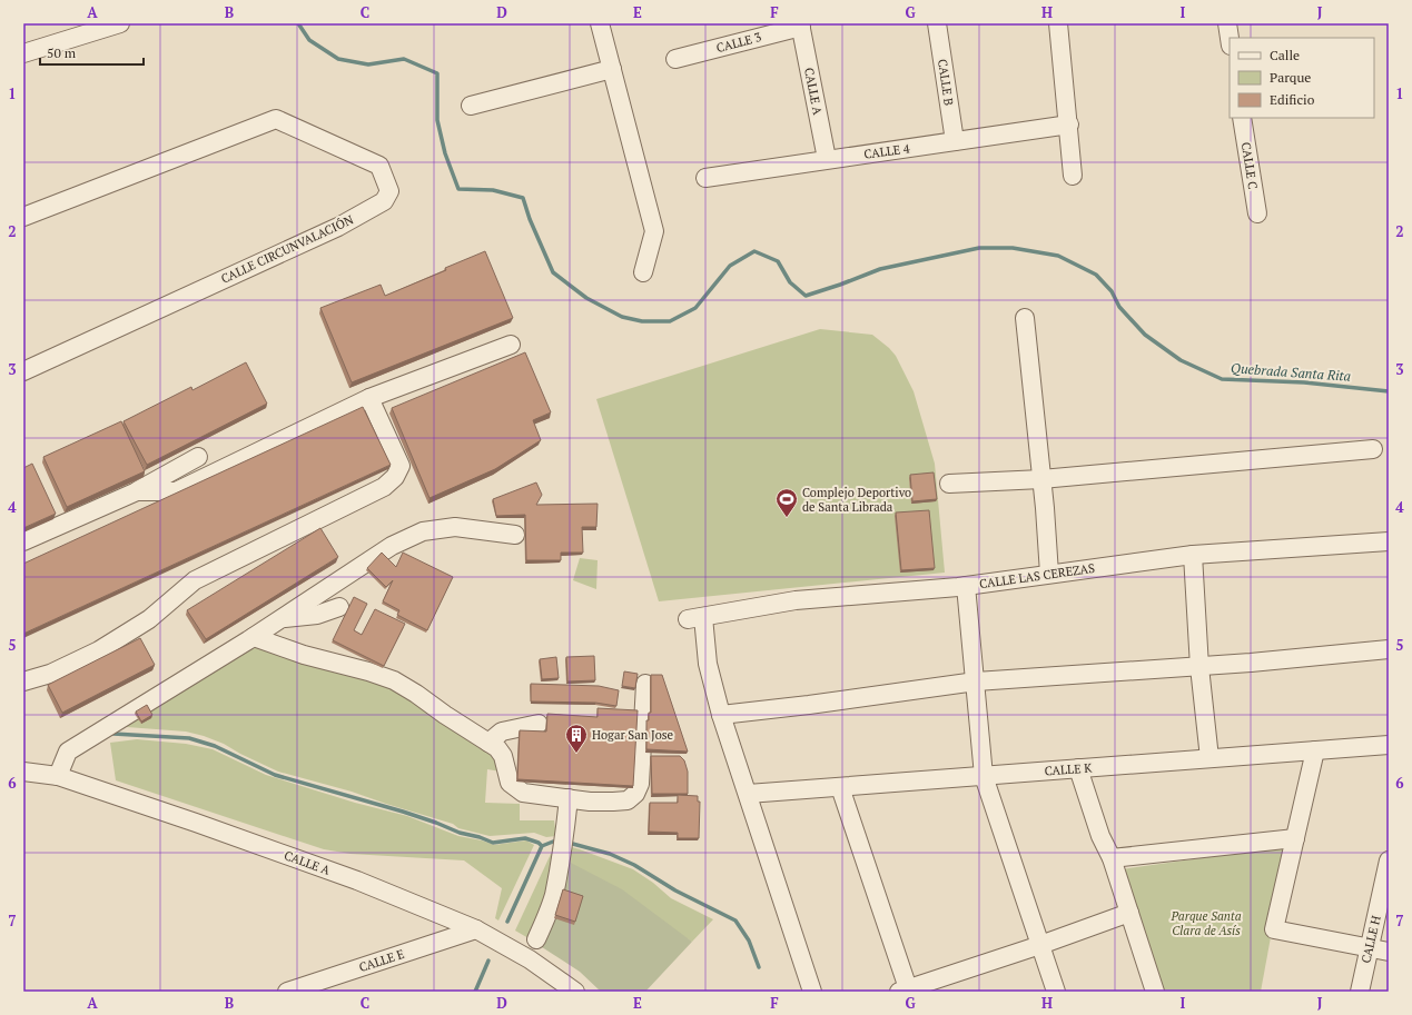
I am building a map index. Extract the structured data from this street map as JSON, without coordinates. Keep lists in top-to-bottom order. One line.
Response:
{"streets":{"street":["CALLE 3","CALLE B","CALLE A","CALLE 4","CALLE C","CALLE CIRCUNVALACIÓN","CALLE LAS CEREZAS","CALLE K","CALLE H","CALLE E"]},"crossings":[["CALLE 3","CALLE A"],["CALLE B","CALLE 4"],["CALLE A","CALLE 4"],["CALLE A","CALLE E"]],"water":["Quebrada Santa Rita"],"parks":["Parque Santa Clara de Asís"],"places":{"sports":["Complejo Deportivo de Santa Librada"],"building":["Hogar San Jose"]},"legend":["Calle","Parque","Edificio"],"scale_bar":"50 m","grid":{"columns":["A","B","C","D","E","F","G","H","I","J"],"rows":["1","2","3","4","5","6","7"]}}
